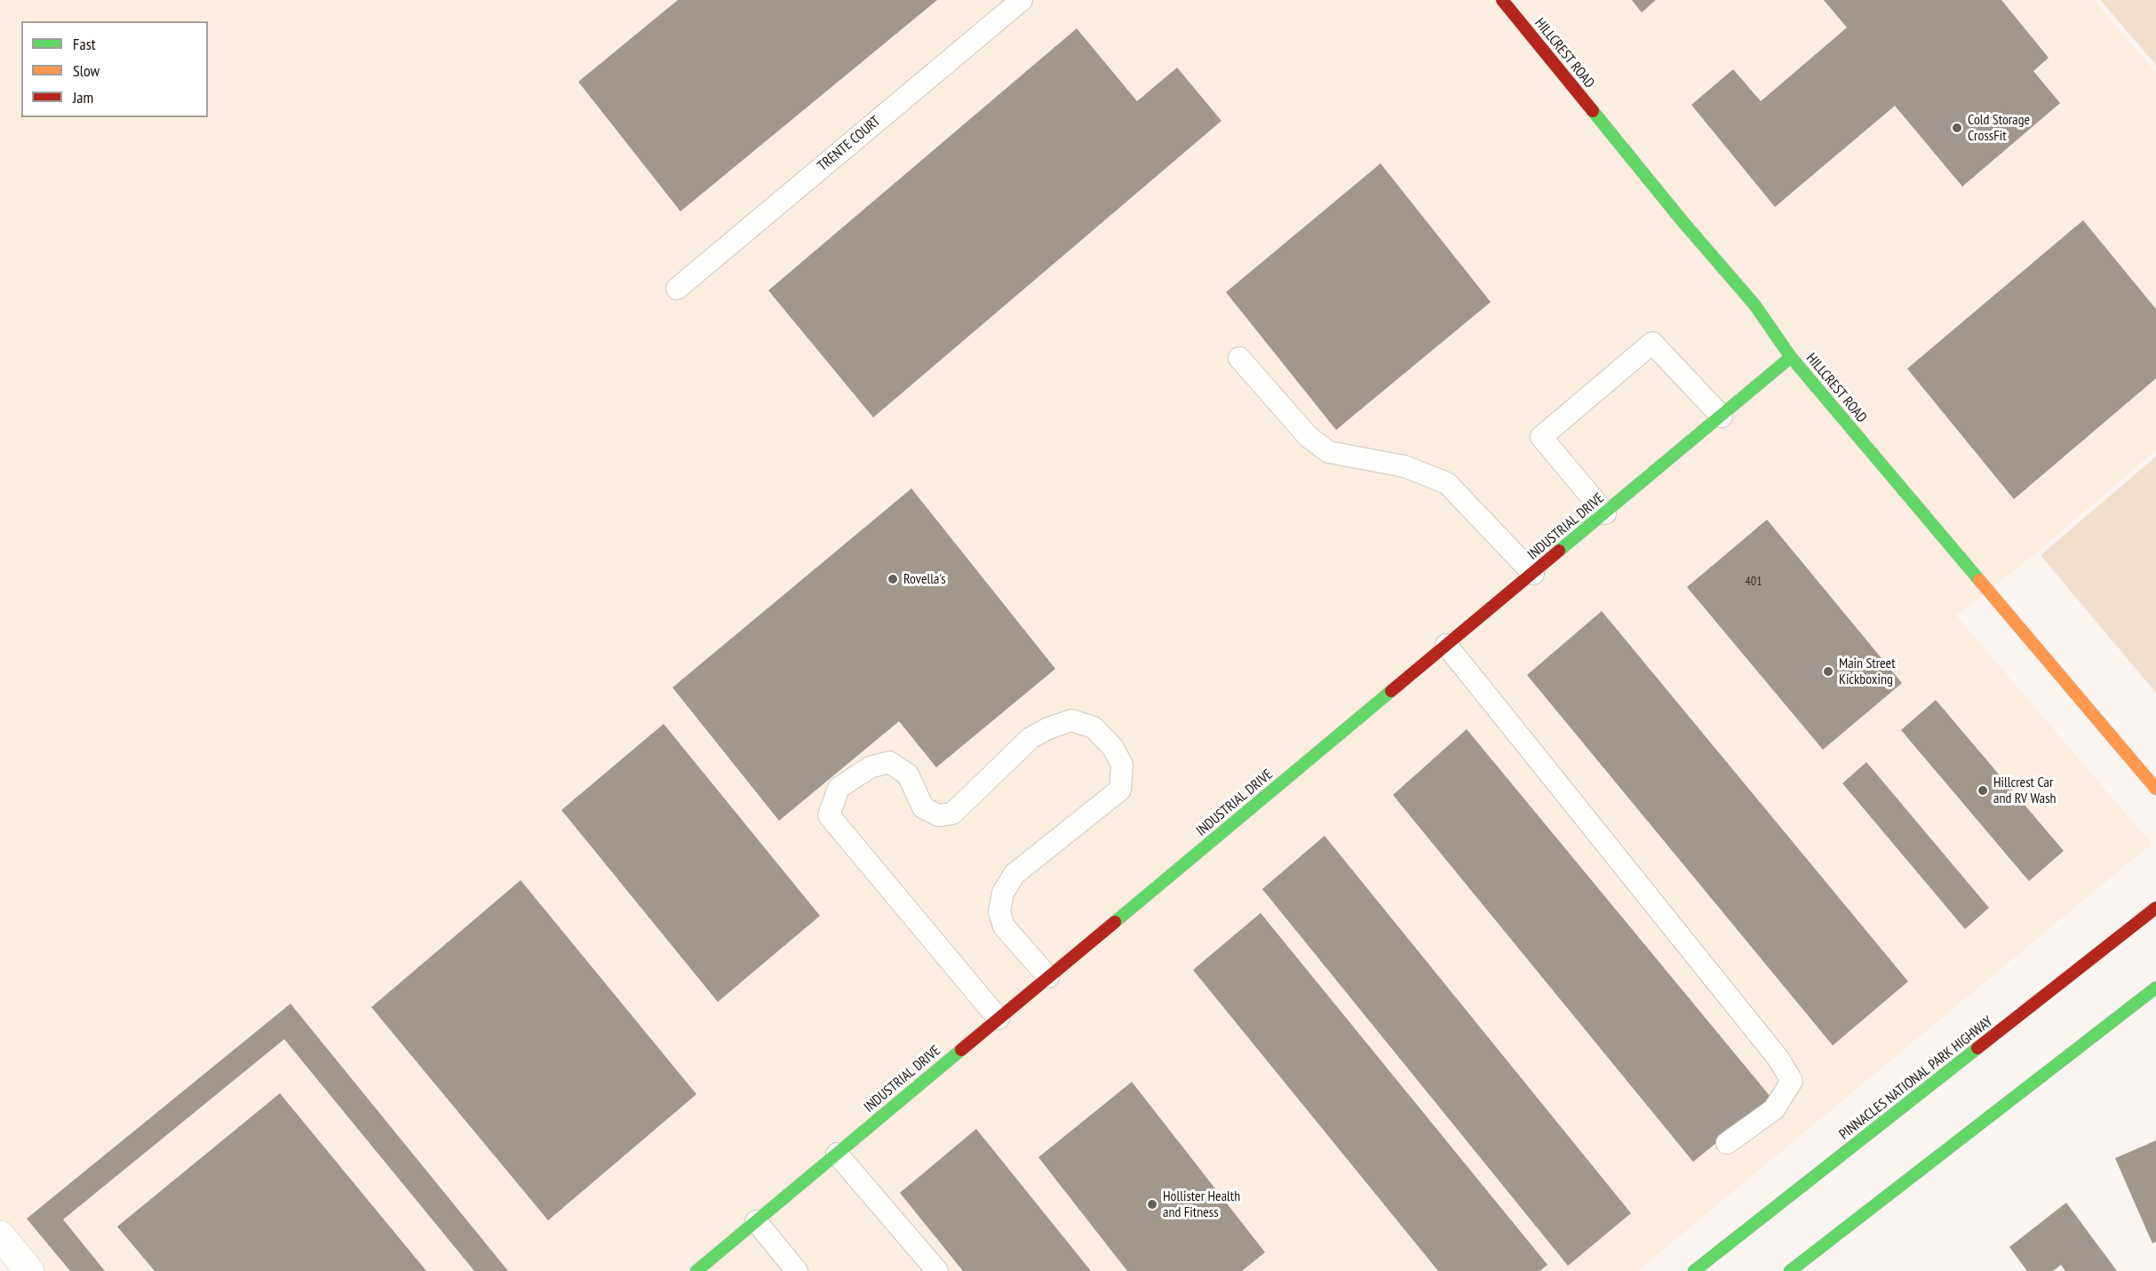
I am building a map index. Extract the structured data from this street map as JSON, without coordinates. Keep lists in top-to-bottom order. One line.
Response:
{"streets":{"street":["HILLCREST ROAD","INDUSTRIAL DRIVE","PINNACLES NATIONAL PARK HIGHWAY"],"lane":["TRENTE COURT"]},"crossings":[["HILLCREST ROAD","INDUSTRIAL DRIVE"]],"places":["Cold Storage CrossFit","Rovella's","Main Street Kickboxing","Hillcrest Car and RV Wash","Hollister Health and Fitness"],"house_numbers":["401"],"legend":["Fast","Slow","Jam"]}
